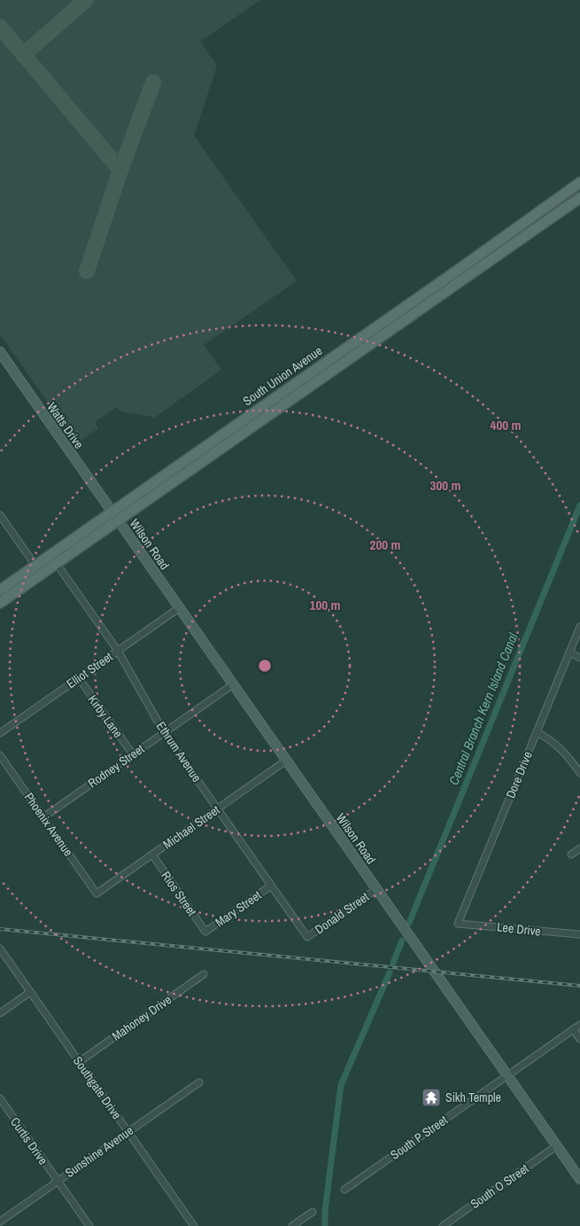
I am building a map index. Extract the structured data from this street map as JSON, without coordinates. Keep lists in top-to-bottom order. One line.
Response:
{"streets":{"main road":["South Union Avenue"],"street":["Watts Drive","Wilson Road","Elliot Street","Kirby Lane","Ethrum Avenue","Rodney Street","Dore Drive","Phoenix Avenue","Michael Street","Rios Street","Mary Street","Donald Street","Lee Drive","Mahoney Drive","Southgate Drive","South P Street","Curtis Drive","Sunshine Avenue","South O Street"]},"crossings":[["South Union Avenue","Watts Drive"],["South Union Avenue","Wilson Road"],["South Union Avenue","Ethrum Avenue"],["Watts Drive","Wilson Road"],["Wilson Road","Elliot Street"],["Wilson Road","Rodney Street"],["Wilson Road","Michael Street"],["Wilson Road","Donald Street"],["Wilson Road","South P Street"],["Wilson Road","South O Street"],["Elliot Street","Kirby Lane"],["Elliot Street","Ethrum Avenue"],["Kirby Lane","Rodney Street"],["Ethrum Avenue","Rodney Street"],["Ethrum Avenue","Michael Street"],["Ethrum Avenue","Mary Street"],["Ethrum Avenue","Donald Street"],["Rodney Street","Phoenix Avenue"],["Dore Drive","Lee Drive"],["Phoenix Avenue","Michael Street"],["Michael Street","Rios Street"],["Rios Street","Mary Street"],["Mahoney Drive","Southgate Drive"],["Southgate Drive","Sunshine Avenue"],["Curtis Drive","Sunshine Avenue"]],"water":["Central Branch Kern Island Canal"],"places":{"temple":["Sikh Temple"]},"rings":["400 m","300 m","200 m","100 m"]}
